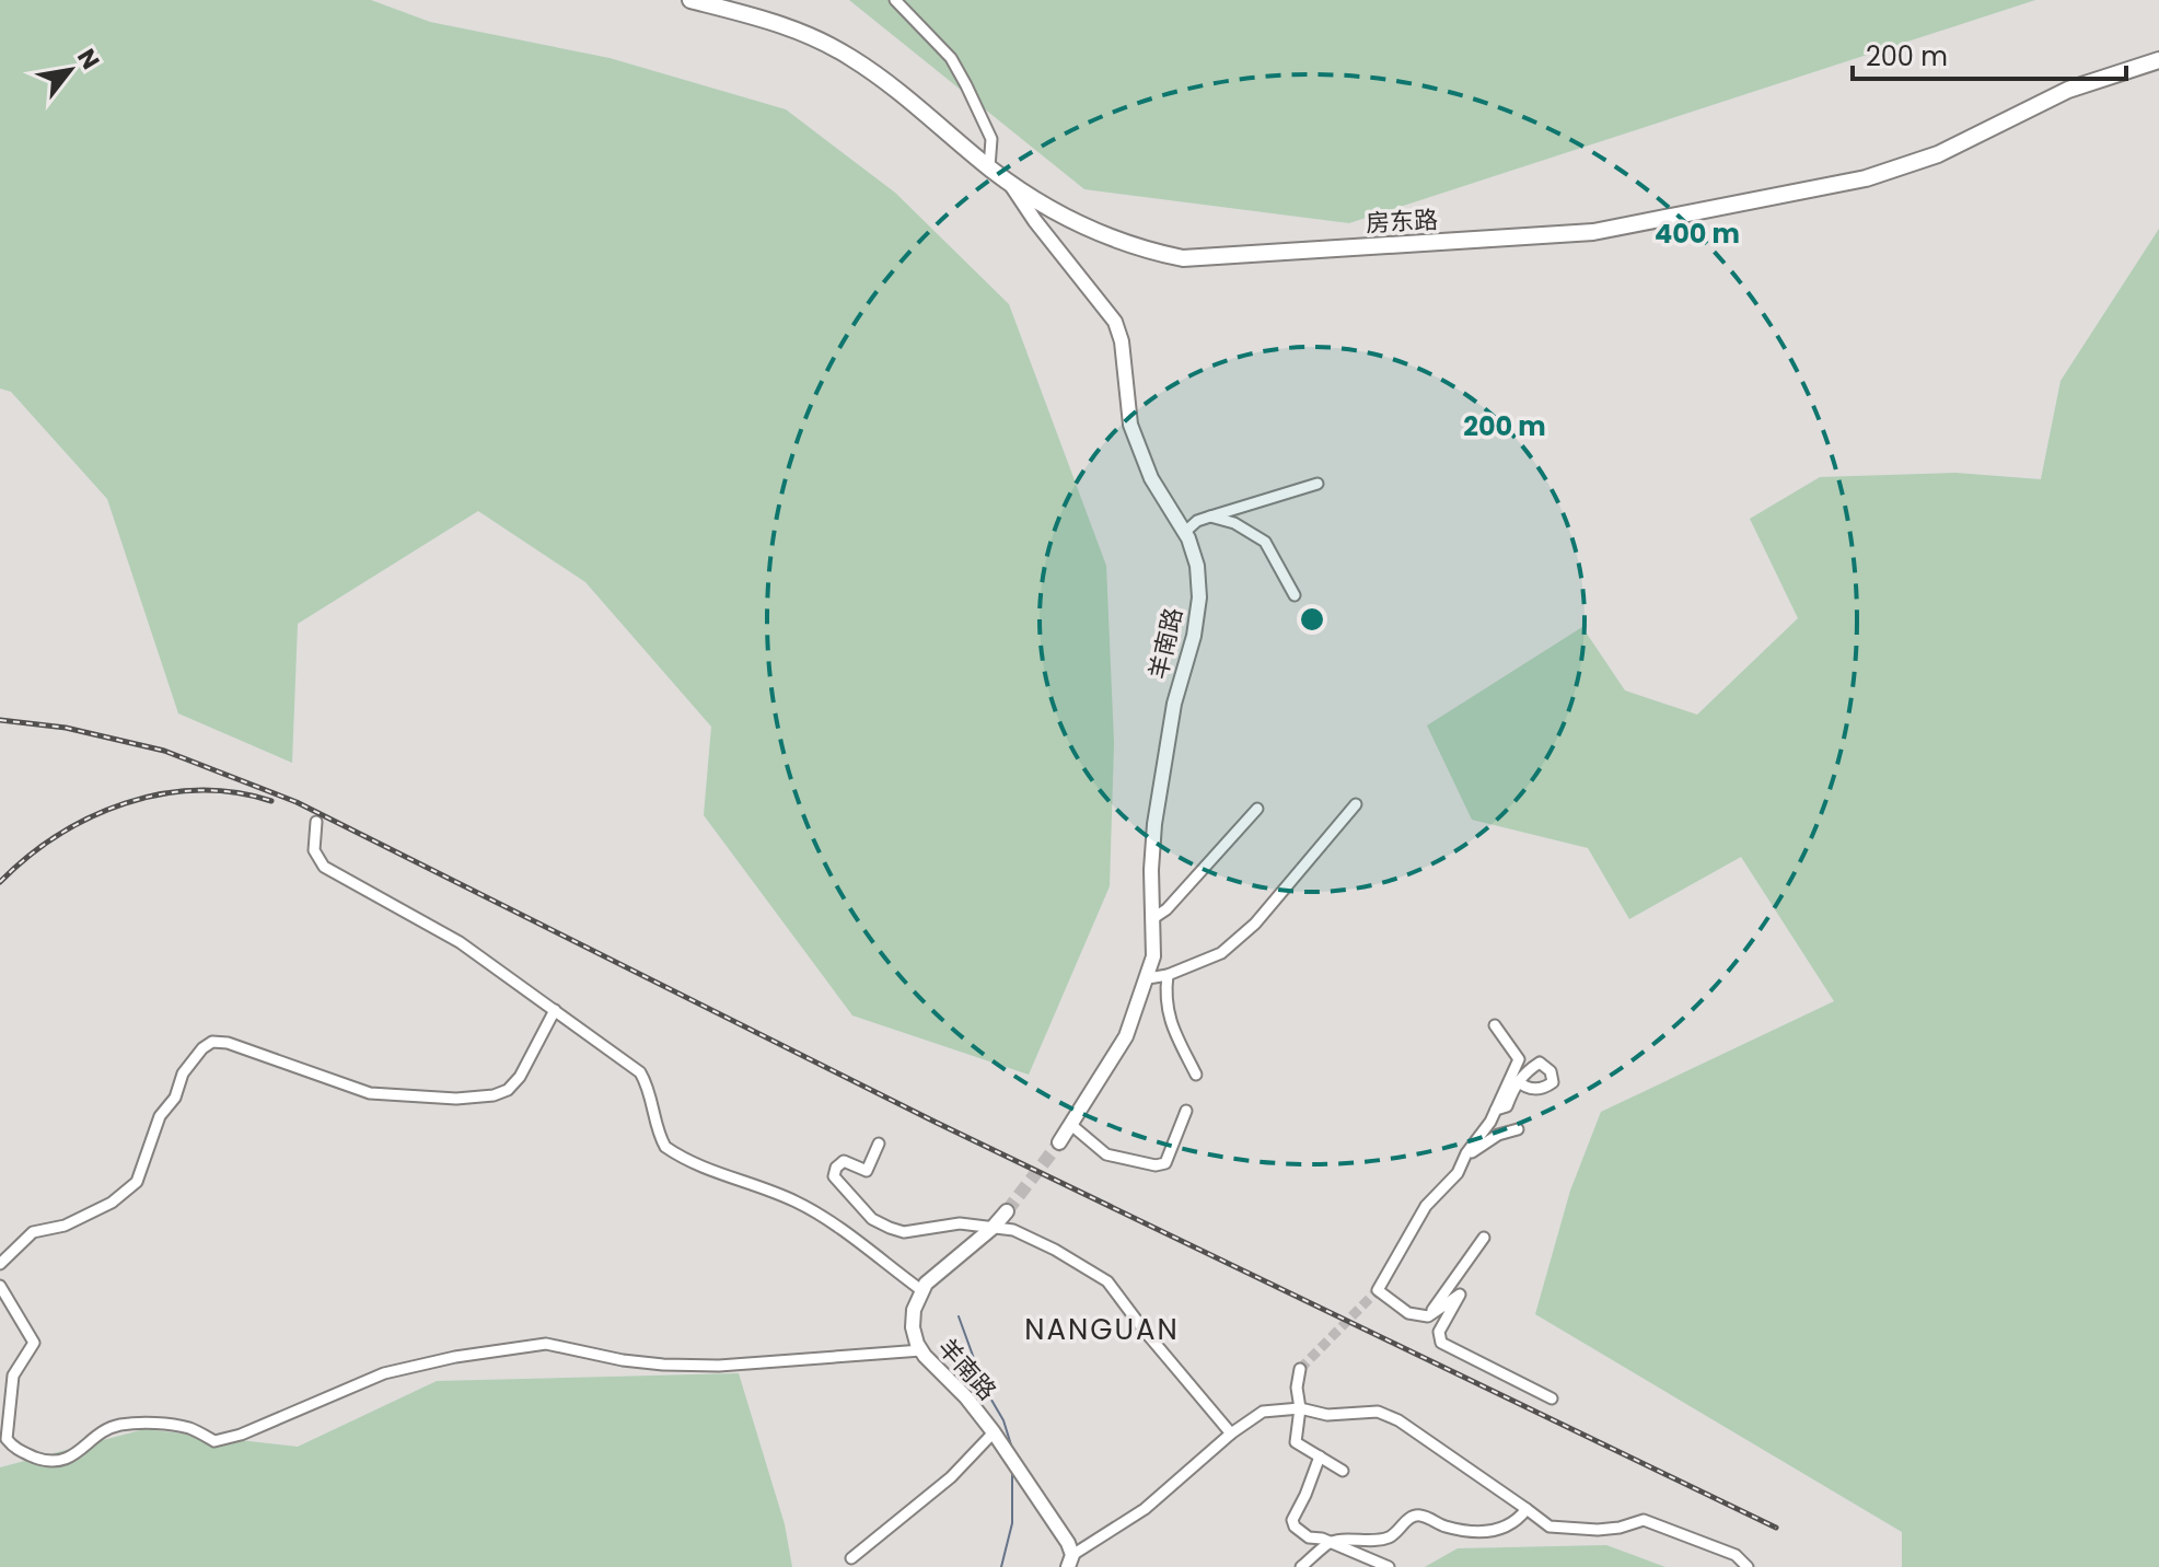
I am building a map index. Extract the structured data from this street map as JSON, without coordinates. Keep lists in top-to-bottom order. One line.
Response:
{"streets":{"main road":["房东路"],"street":["羊南路"]},"crossings":[["房东路","羊南路"]],"districts":["NANGUAN"],"scale_bar":"200 m","north":"top right","rings":["400 m","200 m"]}
